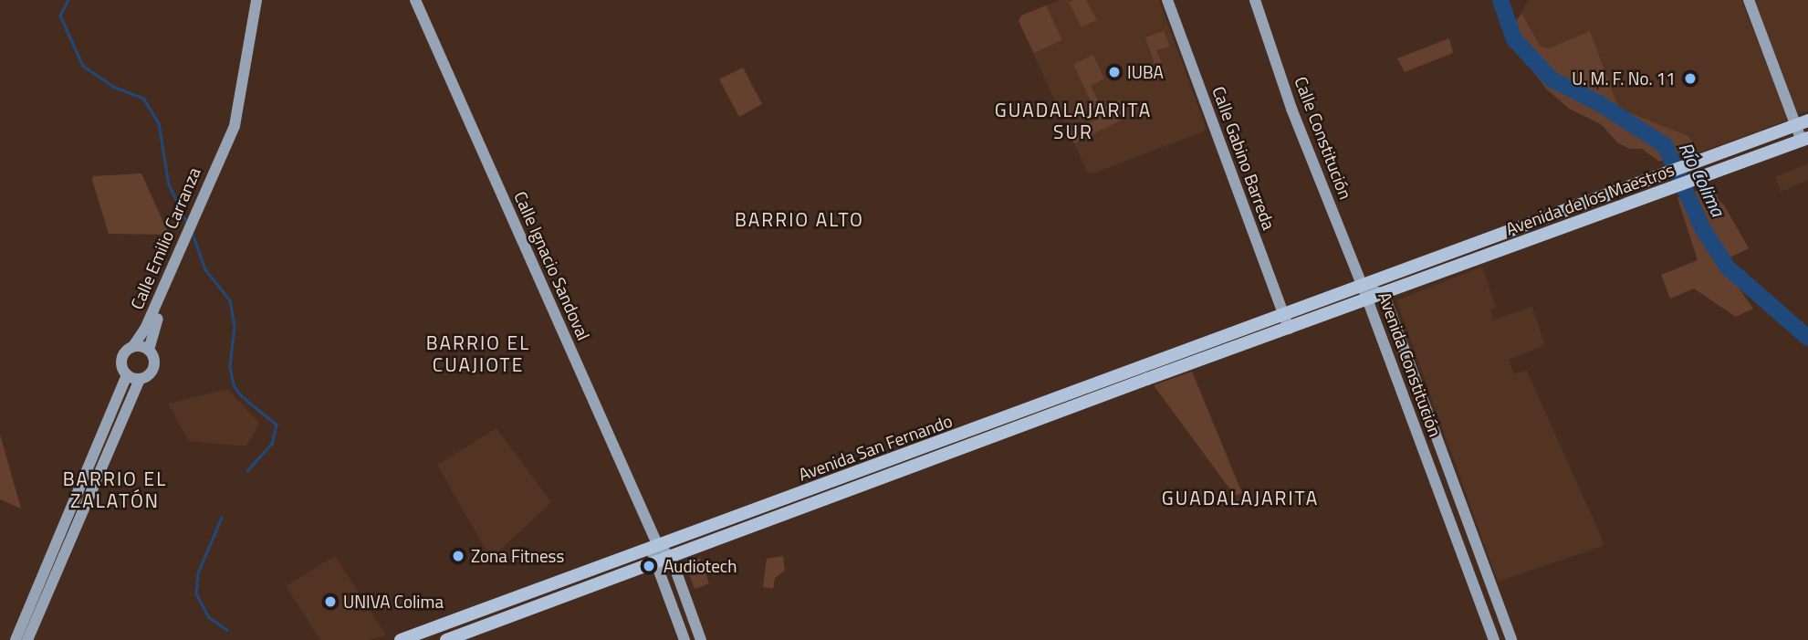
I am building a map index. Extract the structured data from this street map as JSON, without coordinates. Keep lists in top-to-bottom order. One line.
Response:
{"streets":{"main road":["Avenida de los Maestros","Avenida San Fernando"],"street":["Calle Constitución","Calle Gabino Barreda","Calle Emilio Carranza","Calle Ignacio Sandoval","Avenida Constitución"]},"crossings":[["Calle Constitución","Avenida de los Maestros"],["Calle Constitución","Avenida Constitución"],["Calle Constitución","Avenida San Fernando"],["Calle Gabino Barreda","Avenida San Fernando"],["Avenida de los Maestros","Avenida Constitución"],["Avenida de los Maestros","Avenida San Fernando"],["Calle Ignacio Sandoval","Avenida San Fernando"],["Avenida Constitución","Avenida San Fernando"]],"districts":["GUADALAJARITA SUR","BARRIO ALTO","BARRIO EL CUAJIOTE","BARRIO EL ZALATÓN","GUADALAJARITA"],"water":["Río Colima"],"places":["IUBA","U. M. F. No. 11","Zona Fitness","Audiotech","UNIVA Colima"]}
